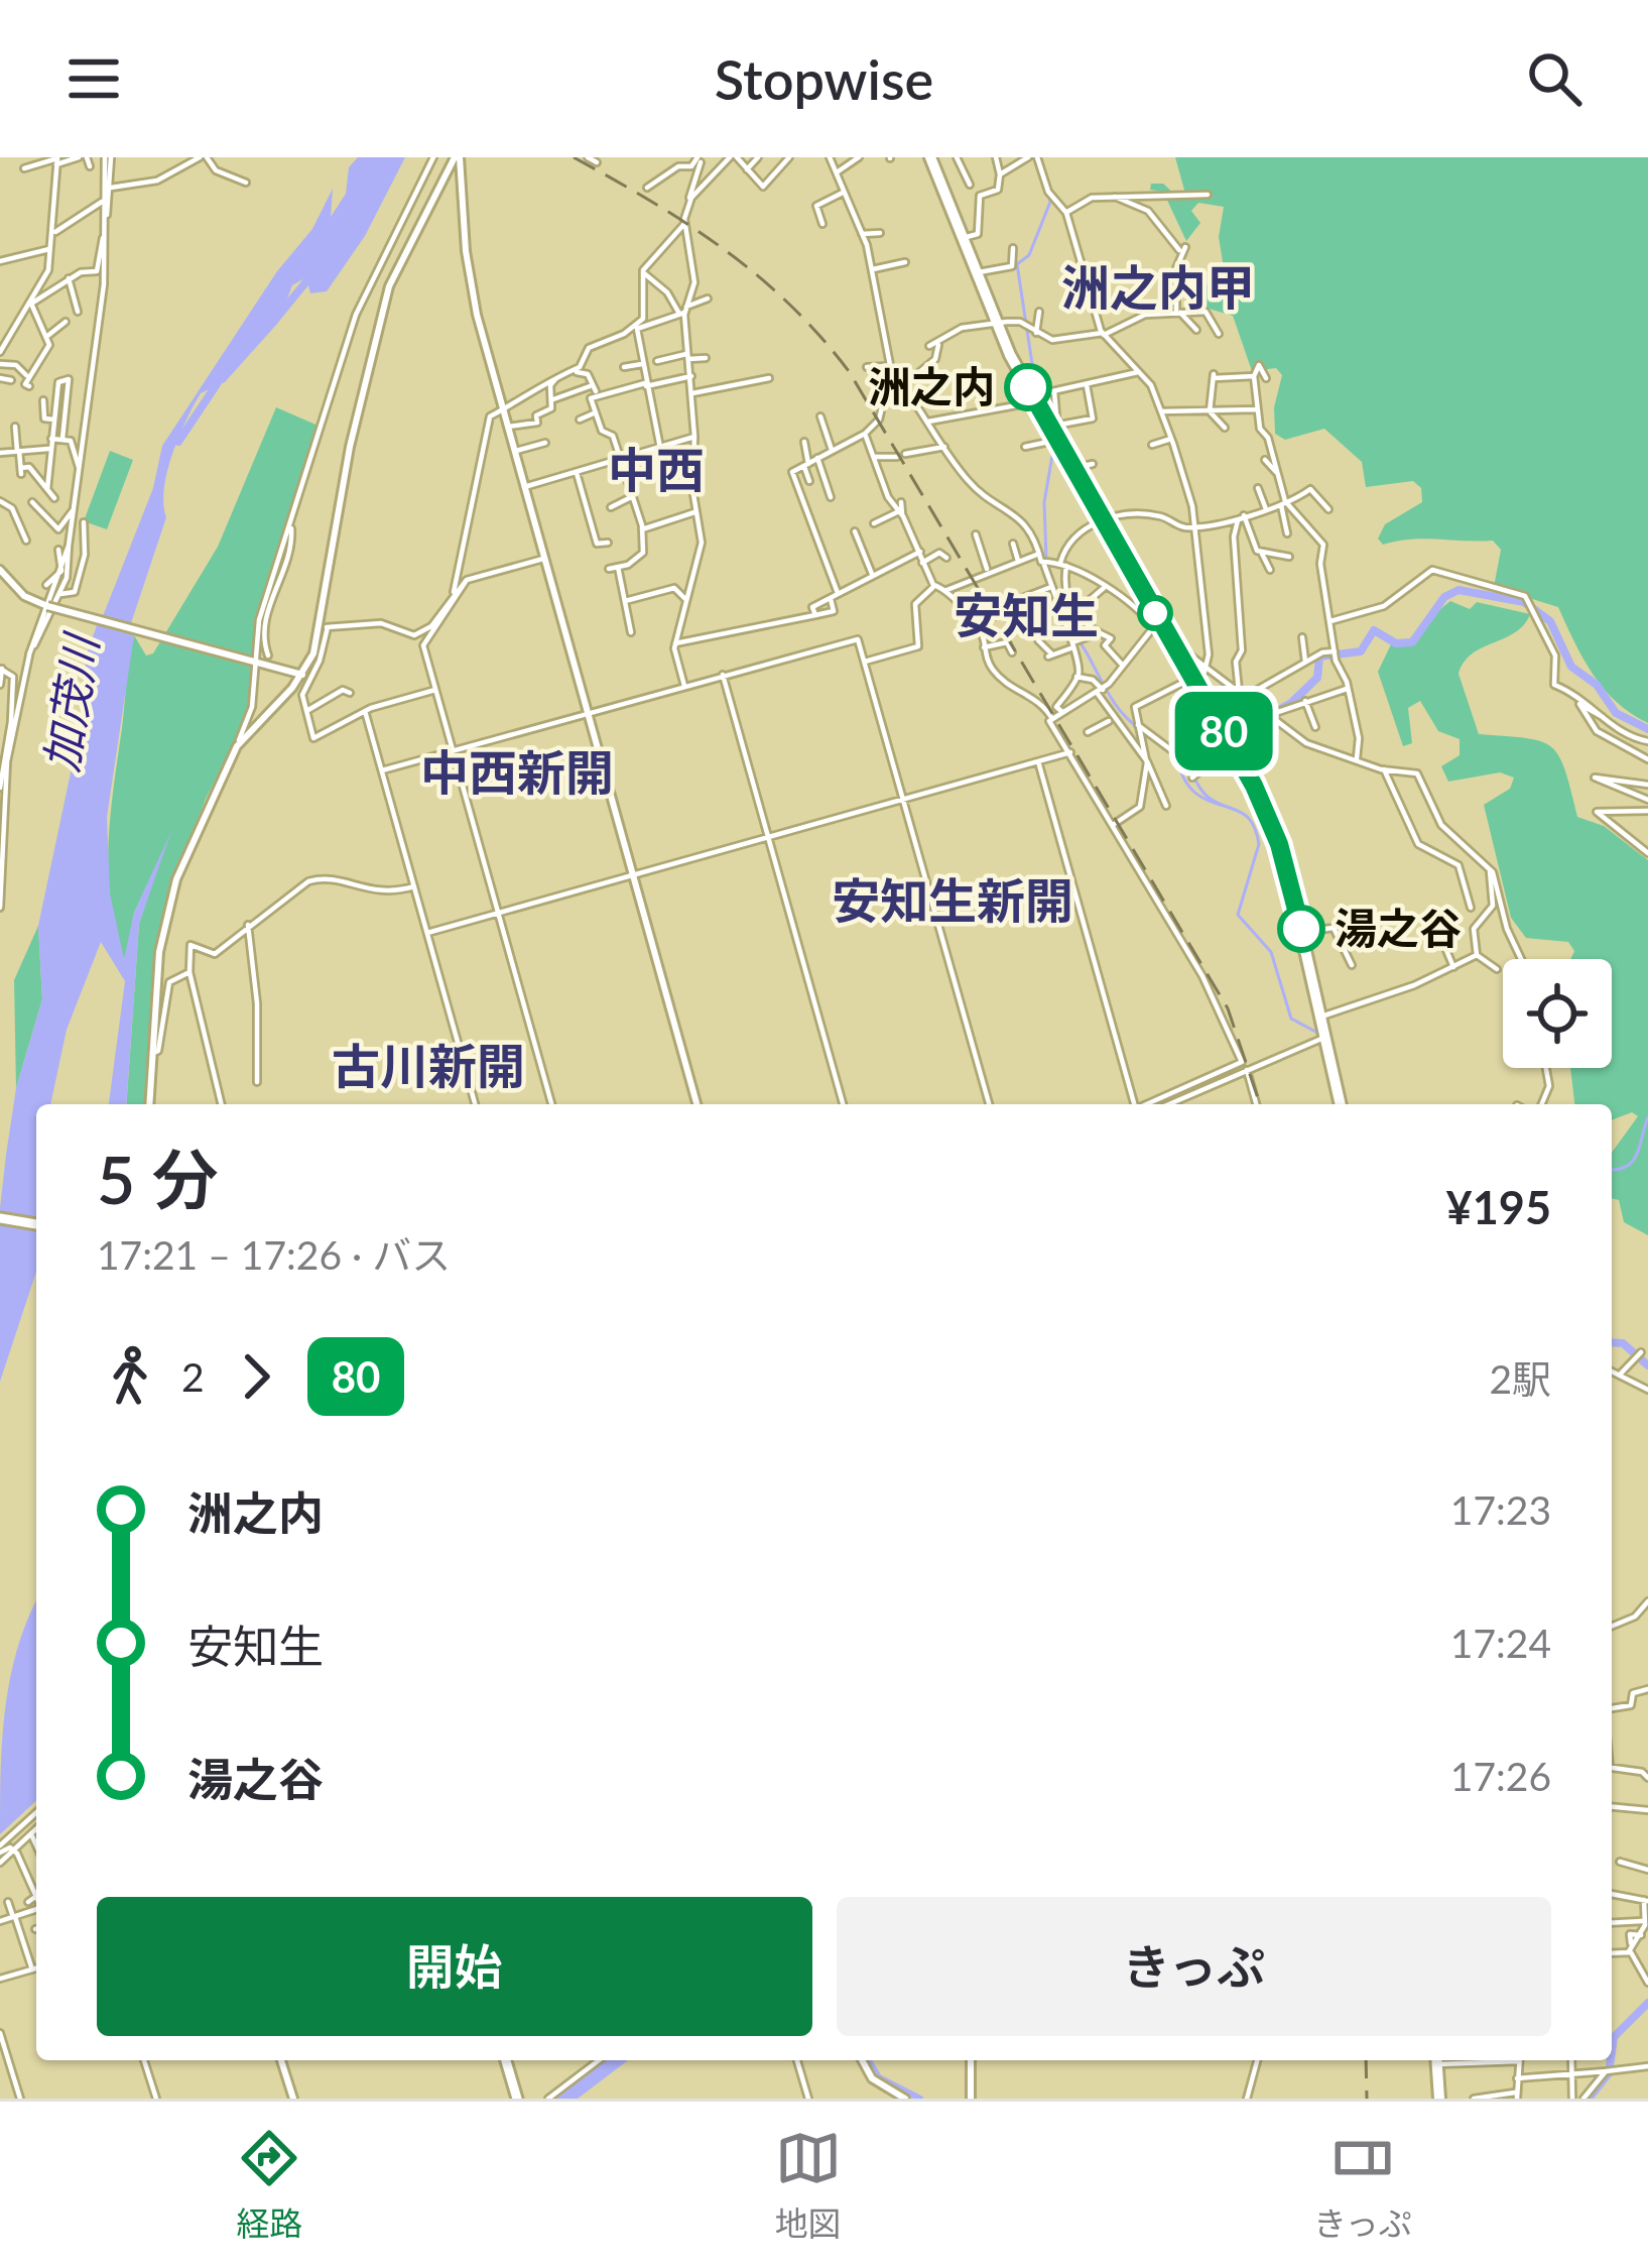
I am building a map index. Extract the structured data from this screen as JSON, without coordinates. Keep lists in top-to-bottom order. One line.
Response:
{"districts":["洲之内甲","中西","安知生","中西新開","安知生新開","古川新開"],"water":["加茂川"],"places":["洲之内","湯之谷"],"lines":["bus line 80"],"page":{"header":"Stopwise","on_map":"80","heading":["5 分","17:21 – 17:26 · バス","¥195"],"legs":["2","80","2駅"],"list":[{"name":"洲之内","value":"17:23"},{"name":"安知生","value":"17:24"},{"name":"湯之谷","value":"17:26"}],"buttons":["開始","きっぷ"],"tabs":["経路","地図","きっぷ"]}}
